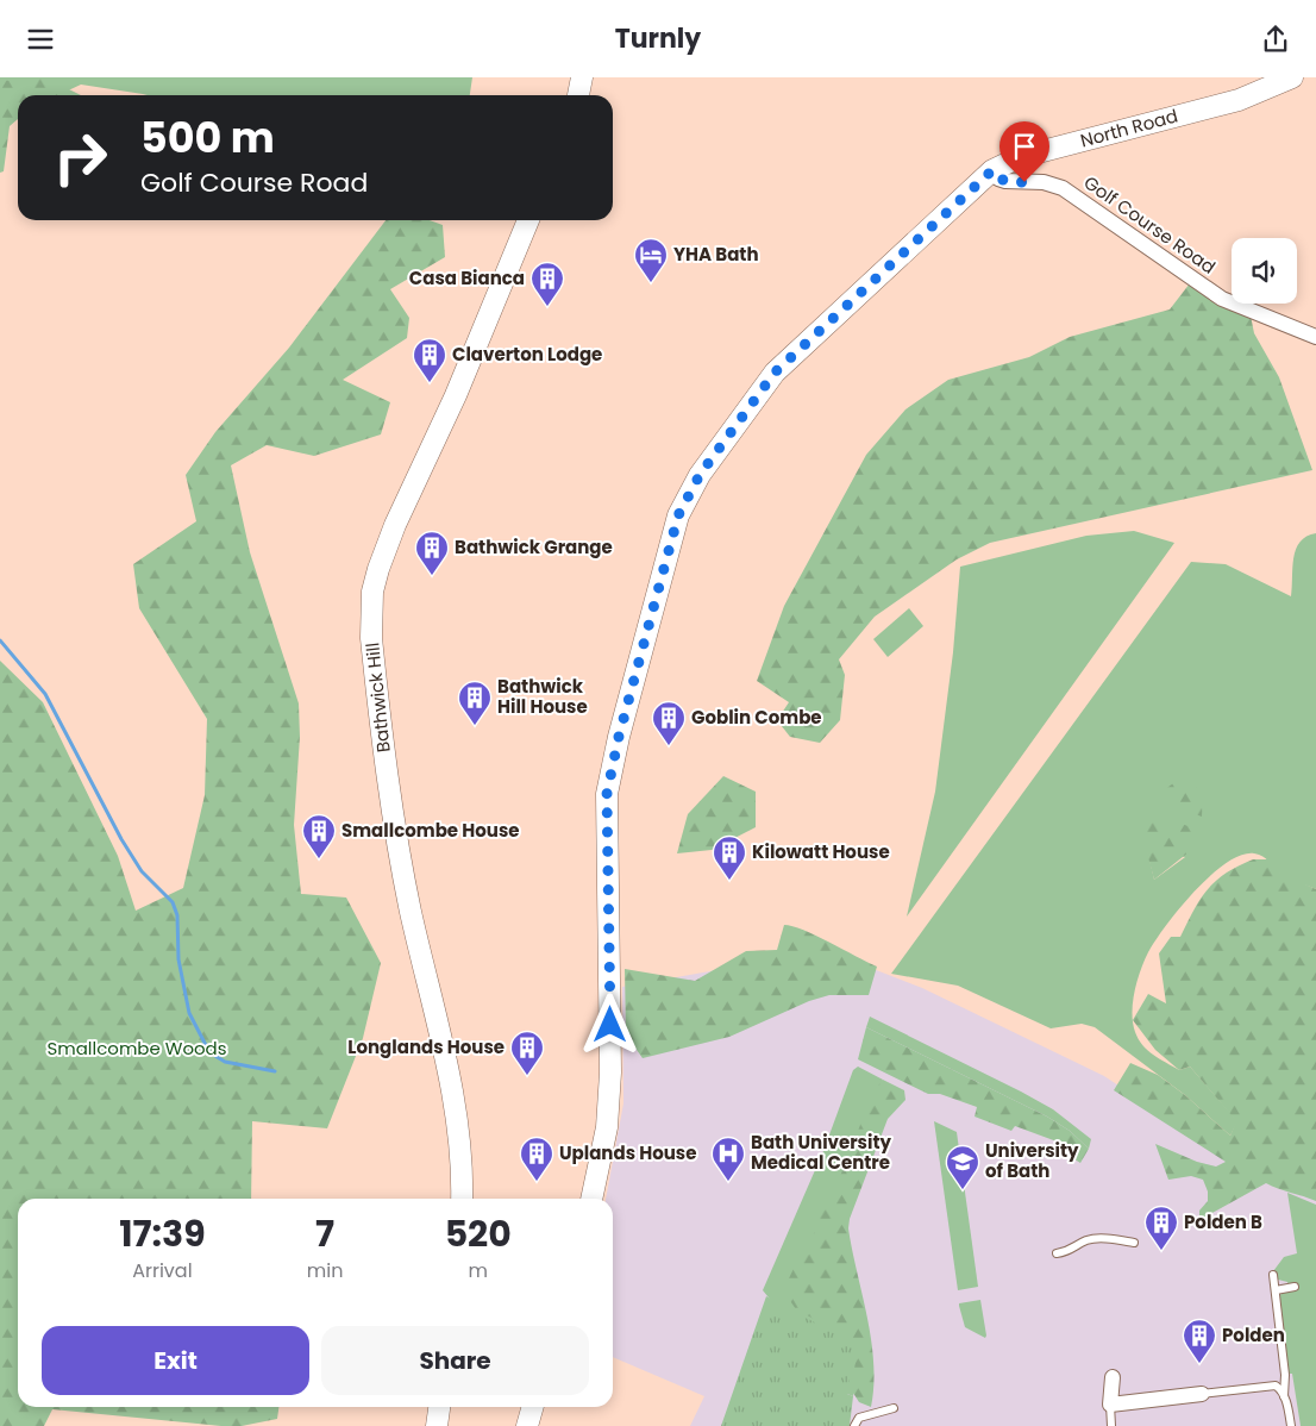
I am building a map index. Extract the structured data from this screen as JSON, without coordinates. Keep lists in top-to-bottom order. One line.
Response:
{"streets":{"street":["North Road","Golf Course Road","Bathwick Hill"]},"crossings":[["North Road","Golf Course Road"]],"parks":["Smallcombe Woods"],"places":{"hotel":["YHA Bath"],"building":["Casa Bianca","Claverton Lodge","Bathwick Grange","Bathwick Hill House","Goblin Combe","Smallcombe House","Kilowatt House","Longlands House","Uplands House","Polden B","Polden"],"hospital":["Bath University Medical Centre"],"school or university":["University of Bath"]},"page":{"header":"Turnly","turn":["500 m","Golf Course Road"],"eta":["17:39","Arrival","7","min","520","m"],"buttons":["Exit","Share"]}}
